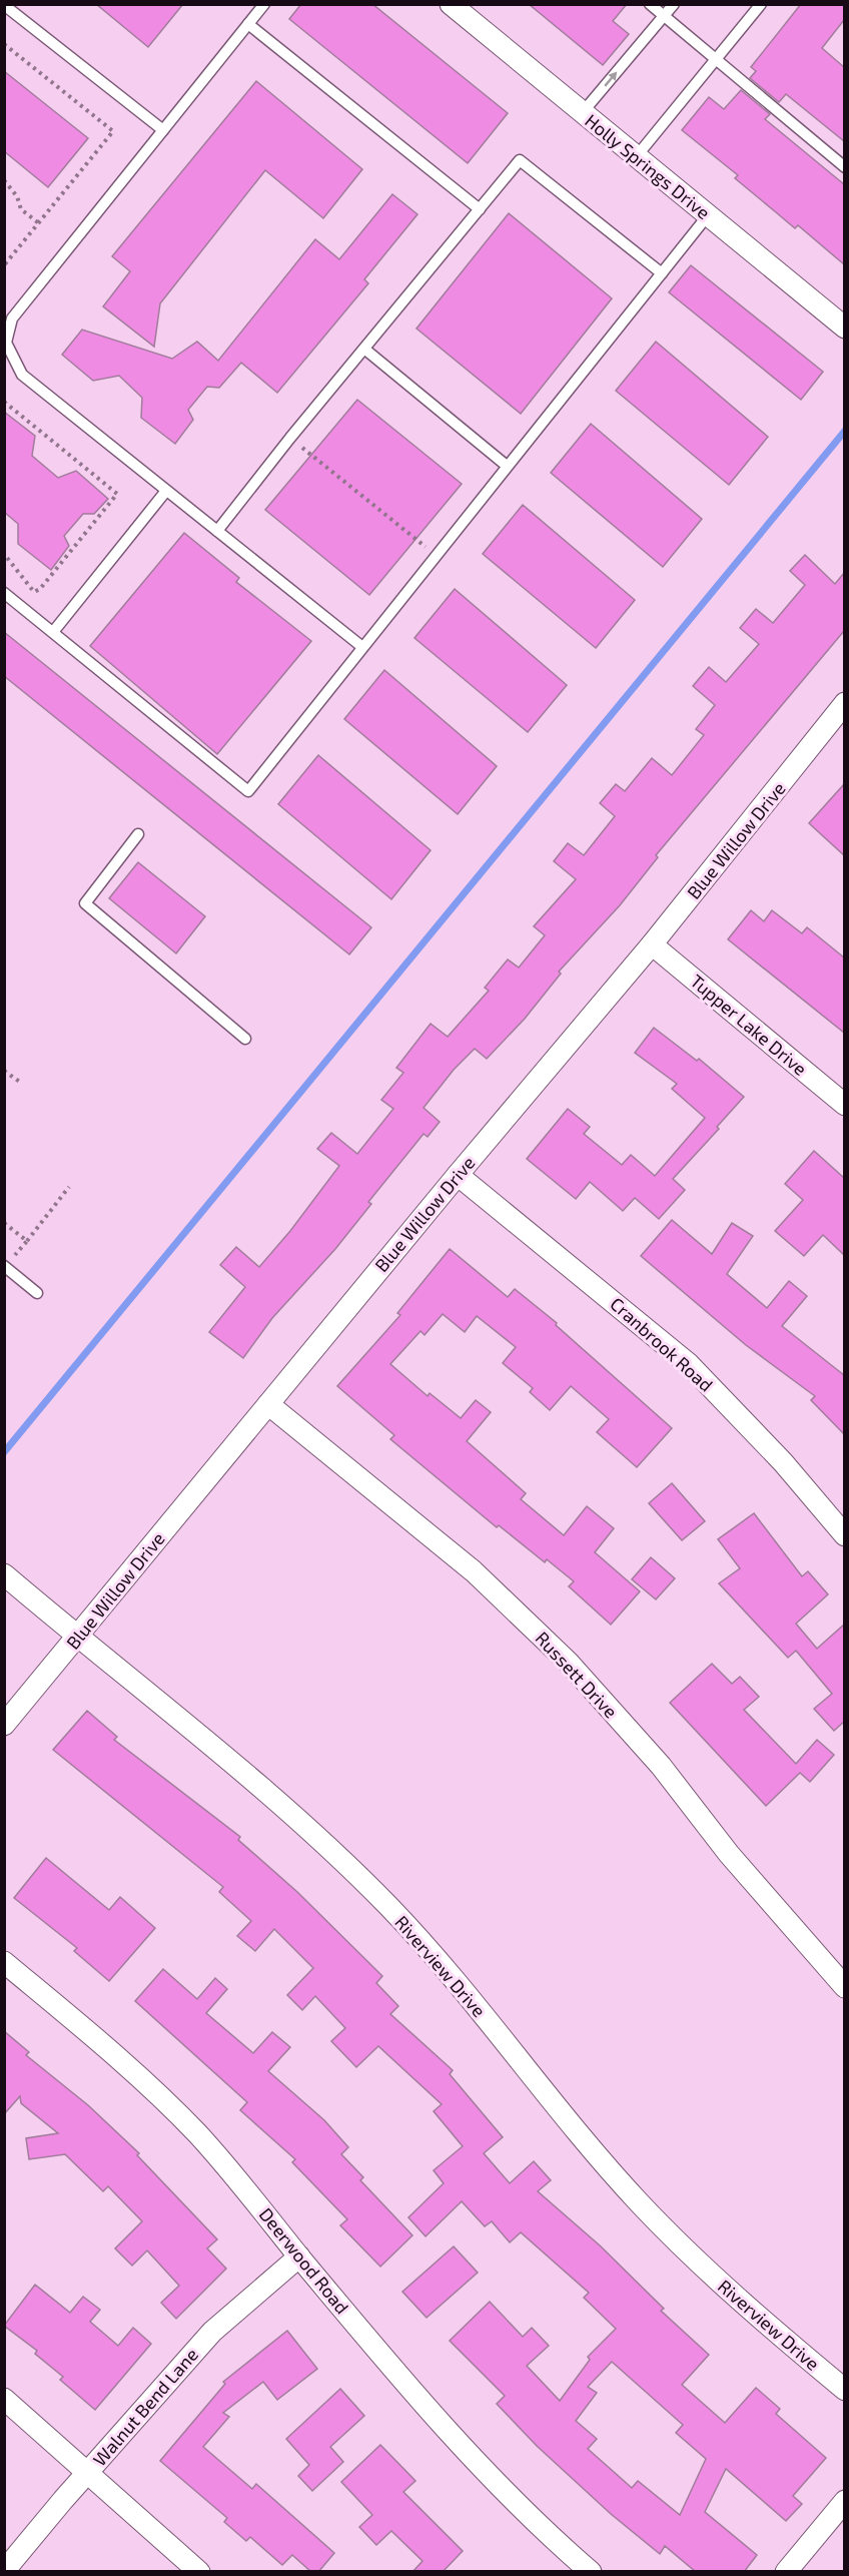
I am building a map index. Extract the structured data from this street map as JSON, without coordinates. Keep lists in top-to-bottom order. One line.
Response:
{"streets":{"street":["Holly Springs Drive","Blue Willow Drive","Tupper Lake Drive","Cranbrook Road","Russett Drive","Riverview Drive","Deerwood Road","Walnut Bend Lane"]},"crossings":[["Blue Willow Drive","Tupper Lake Drive"],["Blue Willow Drive","Cranbrook Road"],["Blue Willow Drive","Russett Drive"],["Blue Willow Drive","Riverview Drive"],["Deerwood Road","Walnut Bend Lane"]]}
